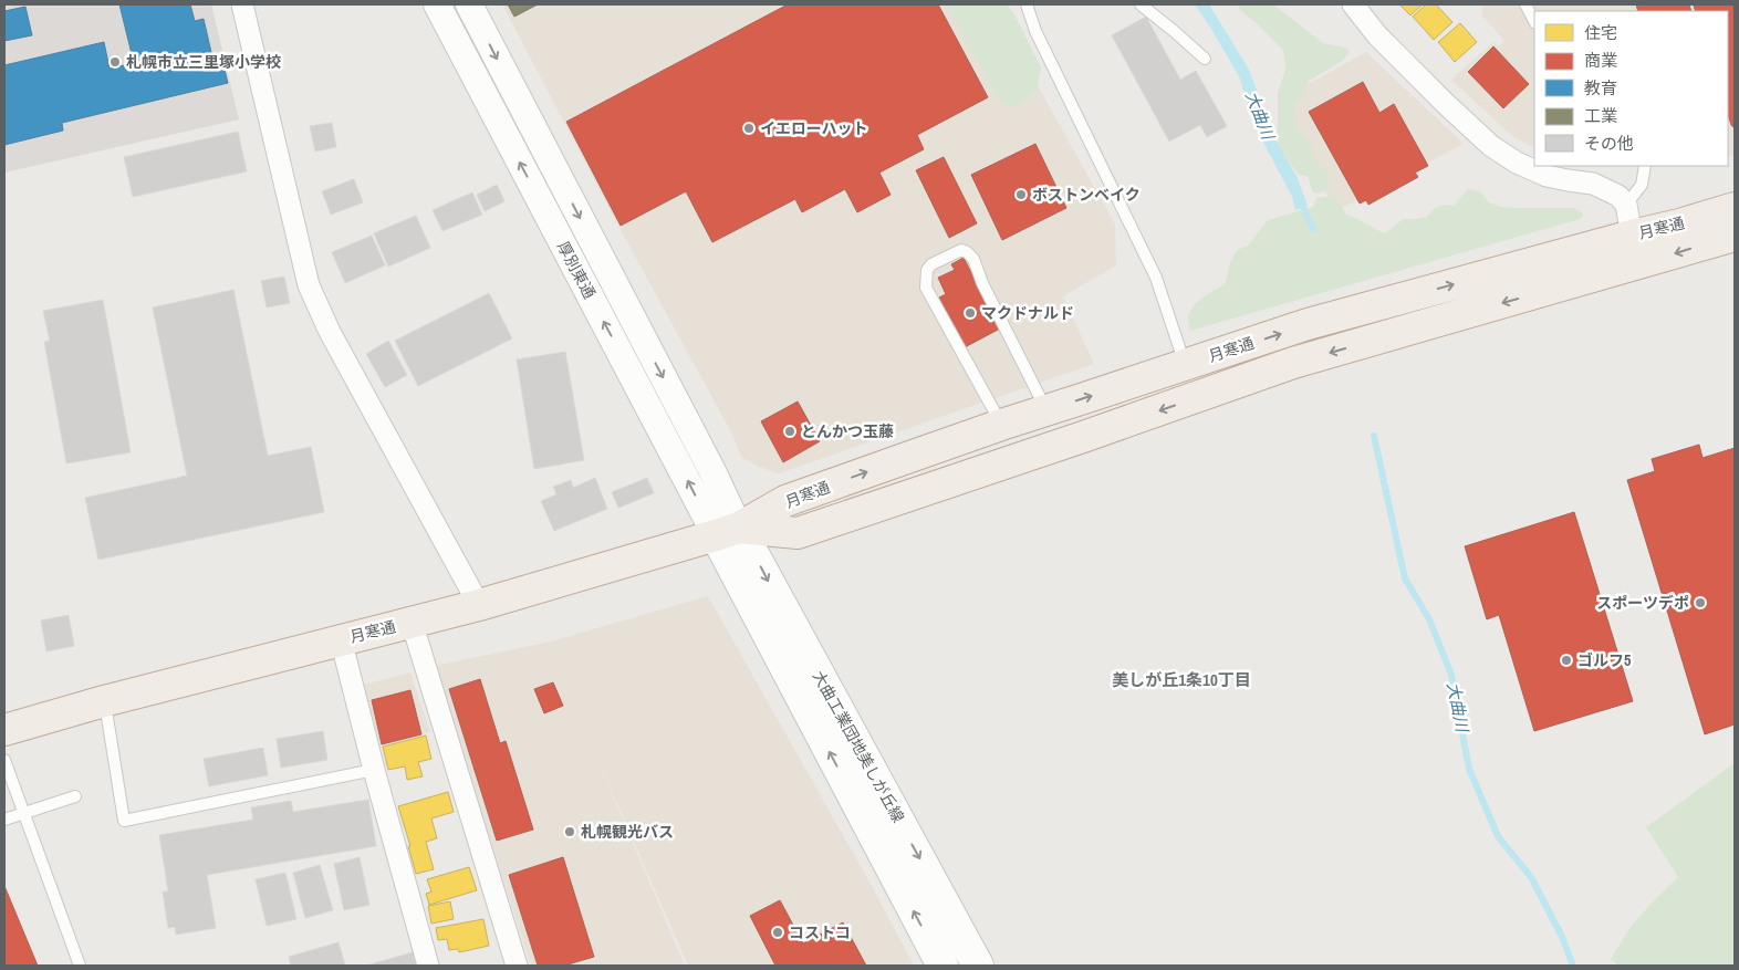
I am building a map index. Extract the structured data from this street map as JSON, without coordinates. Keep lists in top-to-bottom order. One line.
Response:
{"streets":{"highway":["月寒通"],"main road":["大曲工業団地美しが丘線"],"street":["厚別東通"]},"crossings":[["月寒通","厚別東通"],["月寒通","大曲工業団地美しが丘線"],["厚別東通","大曲工業団地美しが丘線"]],"districts":["美しが丘1条10丁目"],"water":["大曲川"],"places":["札幌市立三里塚小学校","イエローハット","ボストンベイク","マクドナルド","とんかつ玉藤","スポーツデポ","ゴルフ5","札幌観光バス","コストコ"],"legend":["住宅","商業","教育","工業","その他"]}
